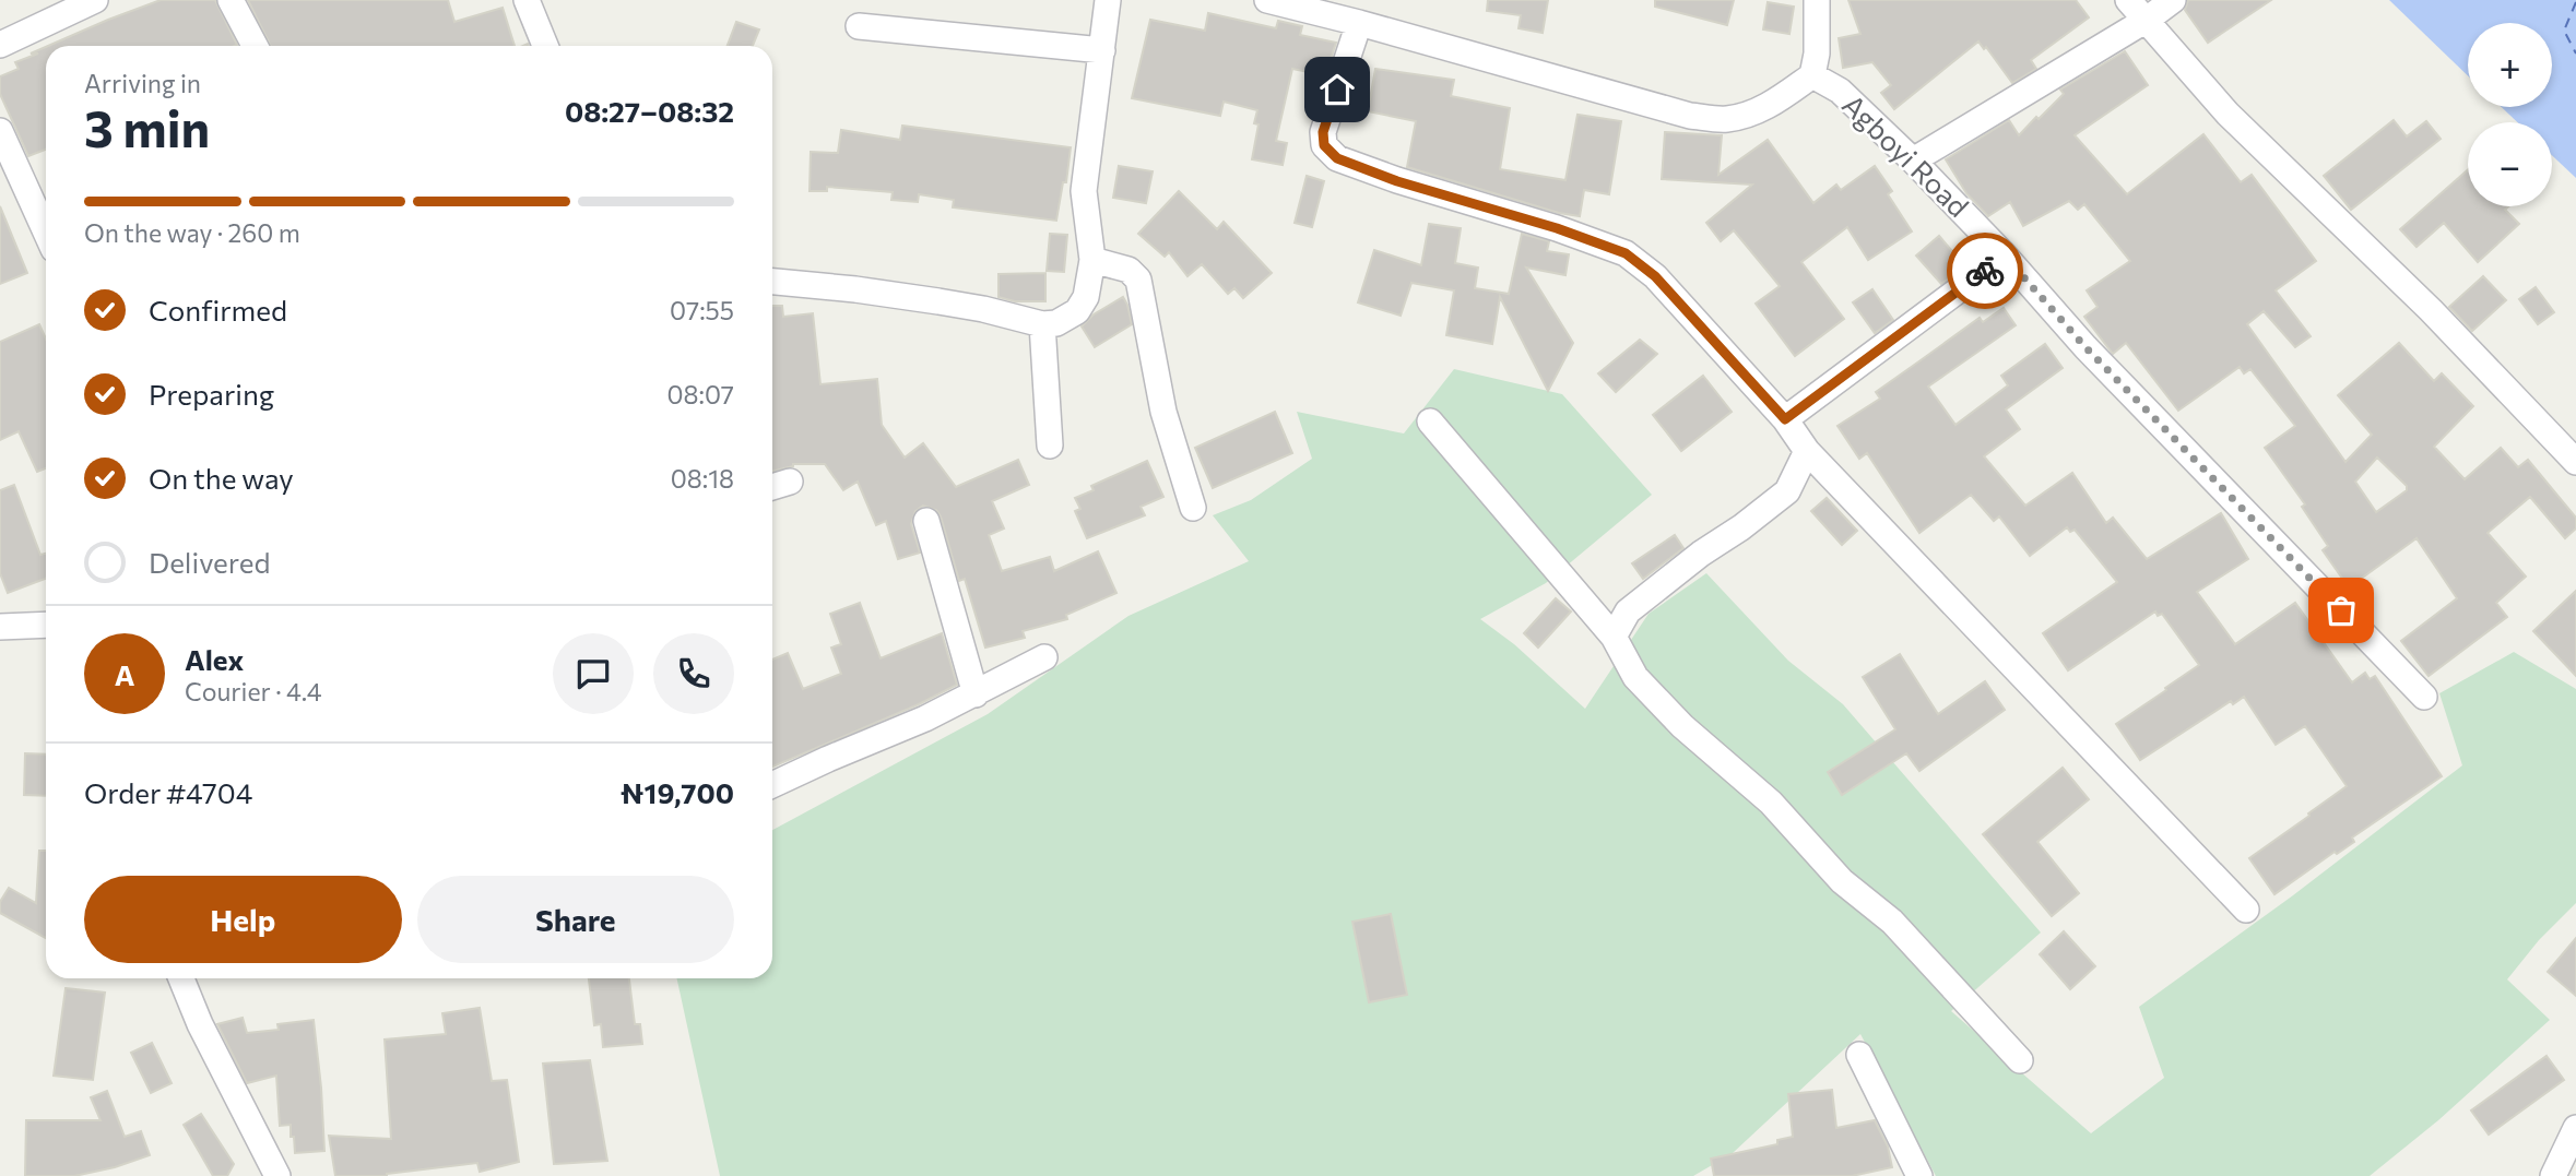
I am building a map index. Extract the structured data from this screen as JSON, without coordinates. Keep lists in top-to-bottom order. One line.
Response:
{"streets":{"street":["Agboyi Road"]},"page":{"map_buttons":["+","−"],"heading":["3 min","Arriving in","08:27–08:32"],"panel":["Alex","Courier · 4.4","Order #4704","₦19,700"],"bar":"On the way · 260 m","list":[["Confirmed","07:55"],["Preparing","08:07"],["On the way","08:18"],"Delivered"],"round":"A","buttons":["Help","Share"]}}
